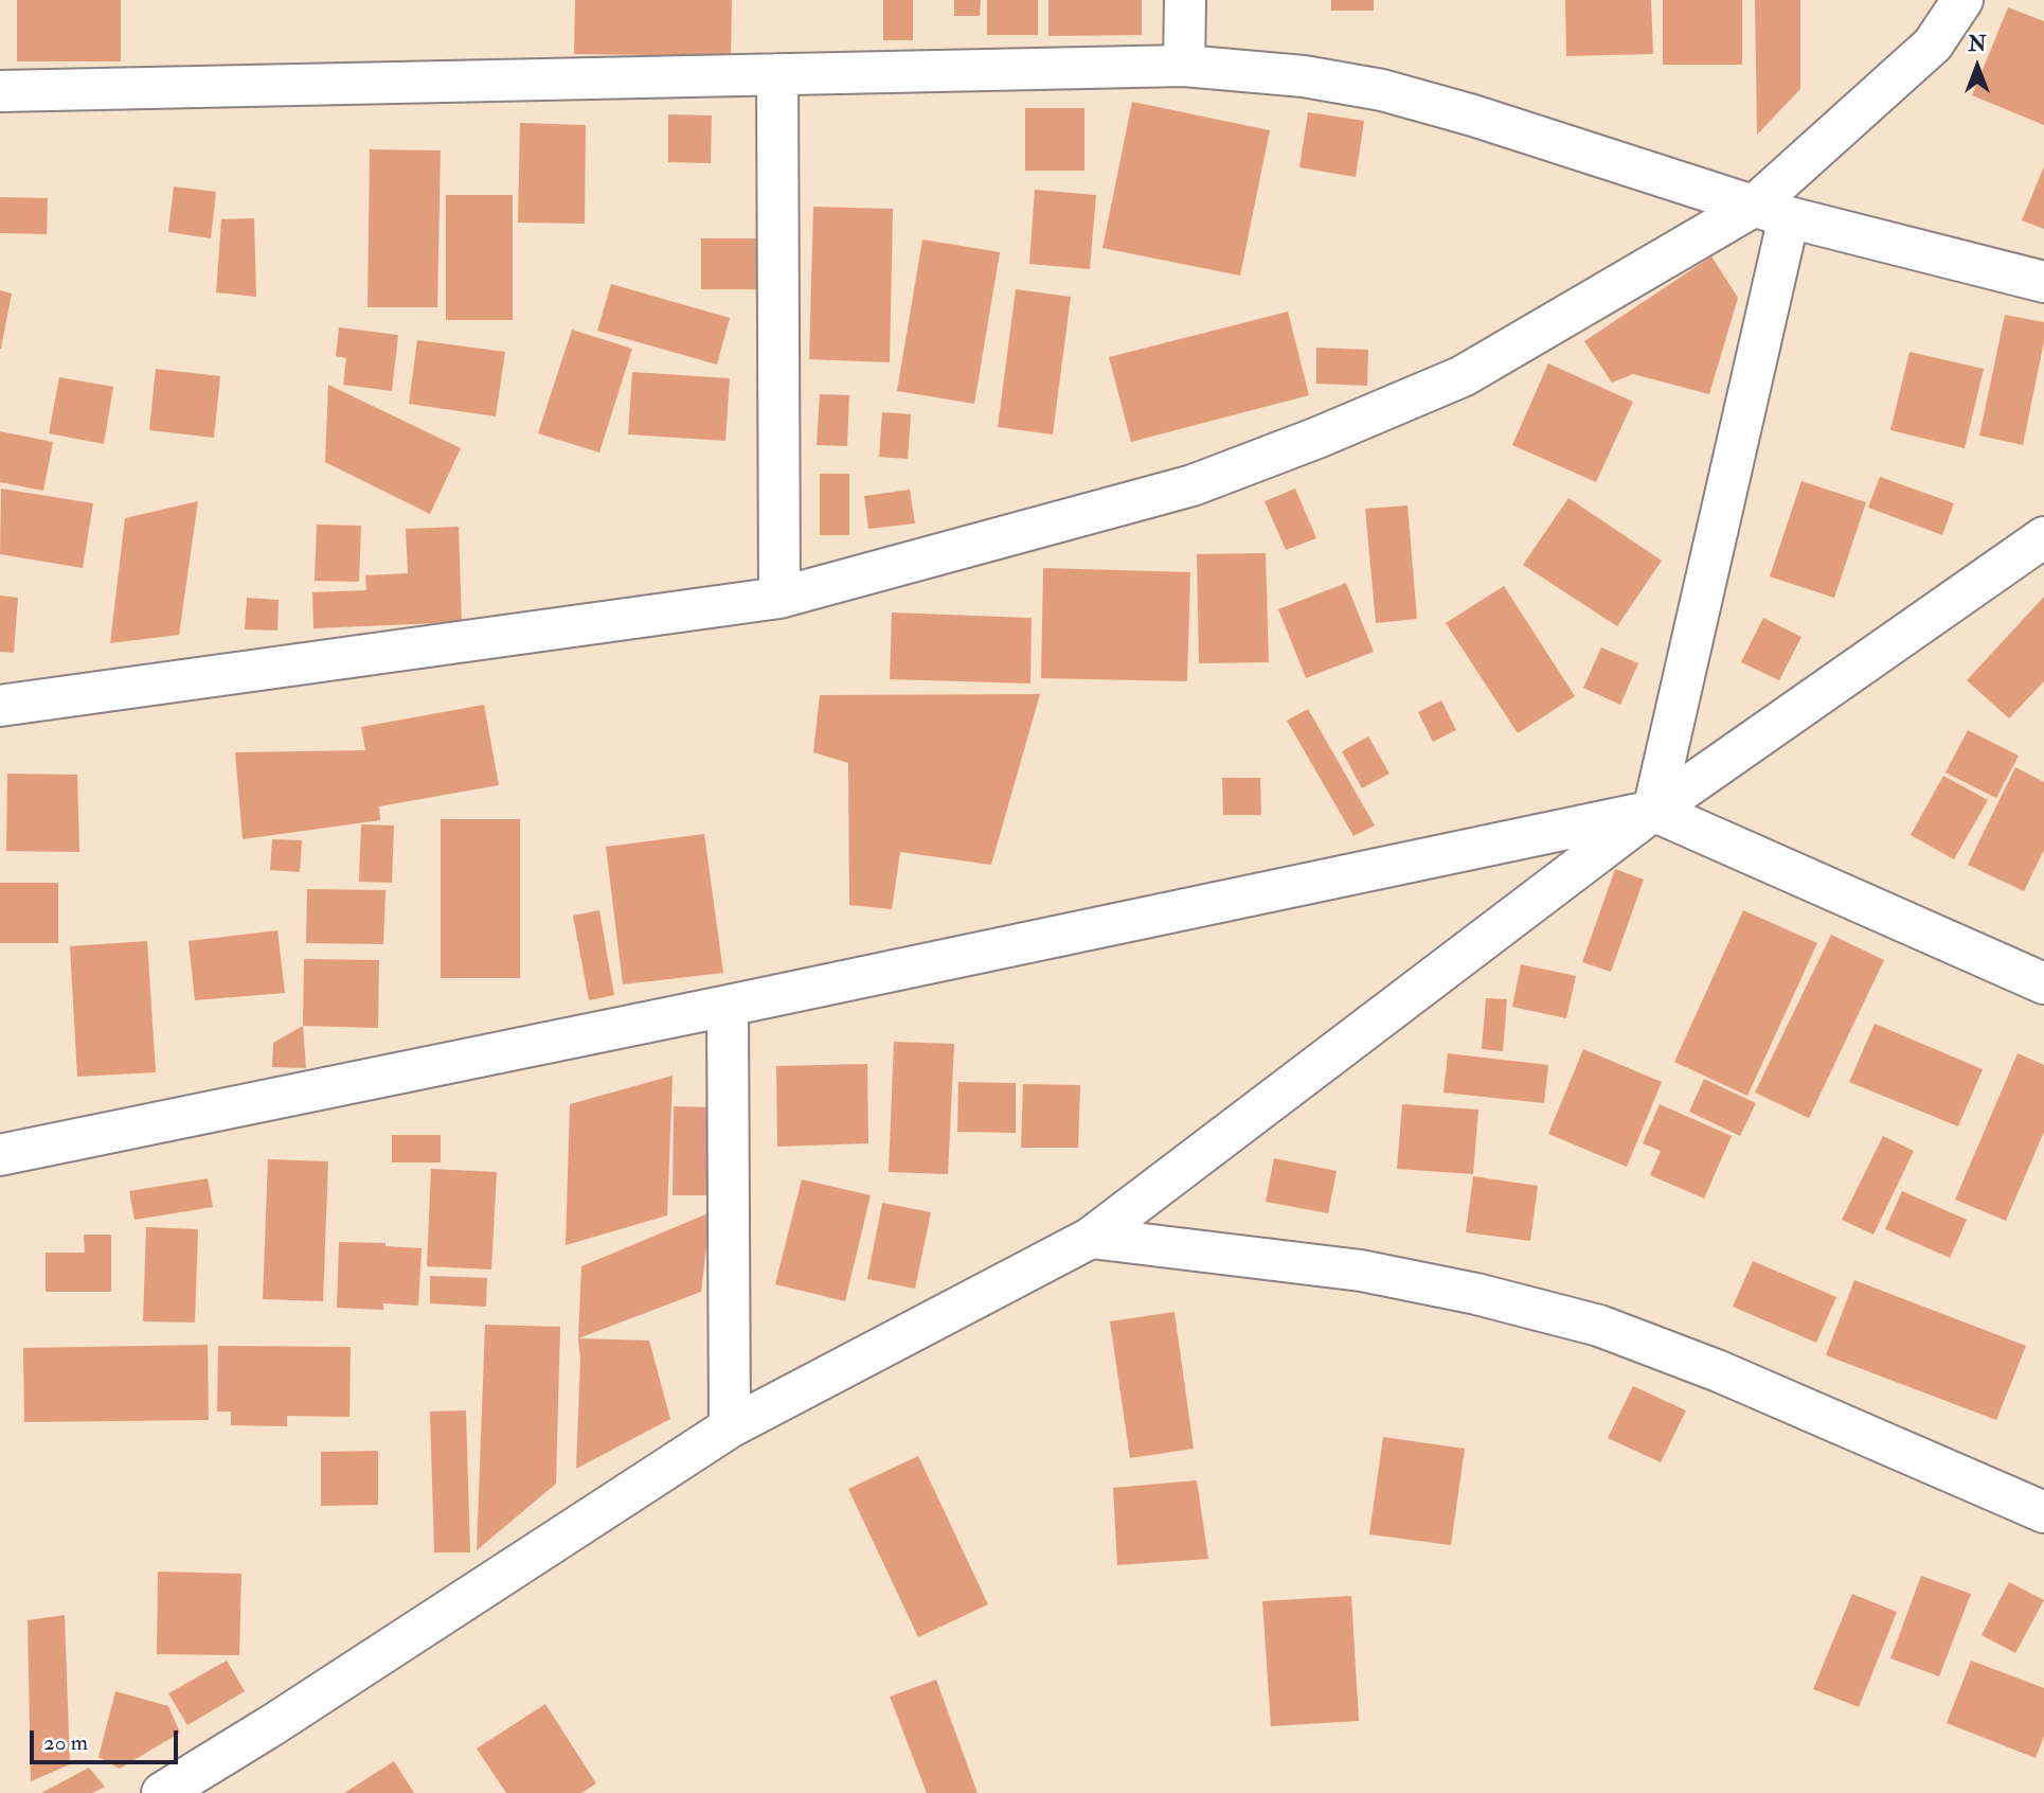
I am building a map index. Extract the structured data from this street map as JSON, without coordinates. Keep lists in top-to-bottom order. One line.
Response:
{"scale_bar":"20 m","north":"top"}
